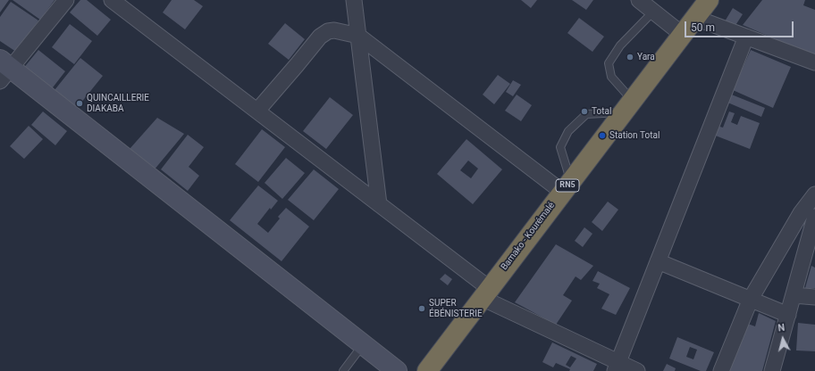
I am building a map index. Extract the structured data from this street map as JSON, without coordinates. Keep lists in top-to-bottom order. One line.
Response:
{"streets":{"highway":["RN5","Bamako - Kourémalé"]},"places":["Yara","QUINCAILLERIE DIAKABA","Total","Station Total","SUPER ÉBÉNISTERIE"],"scale_bar":"50 m","north":"top"}
